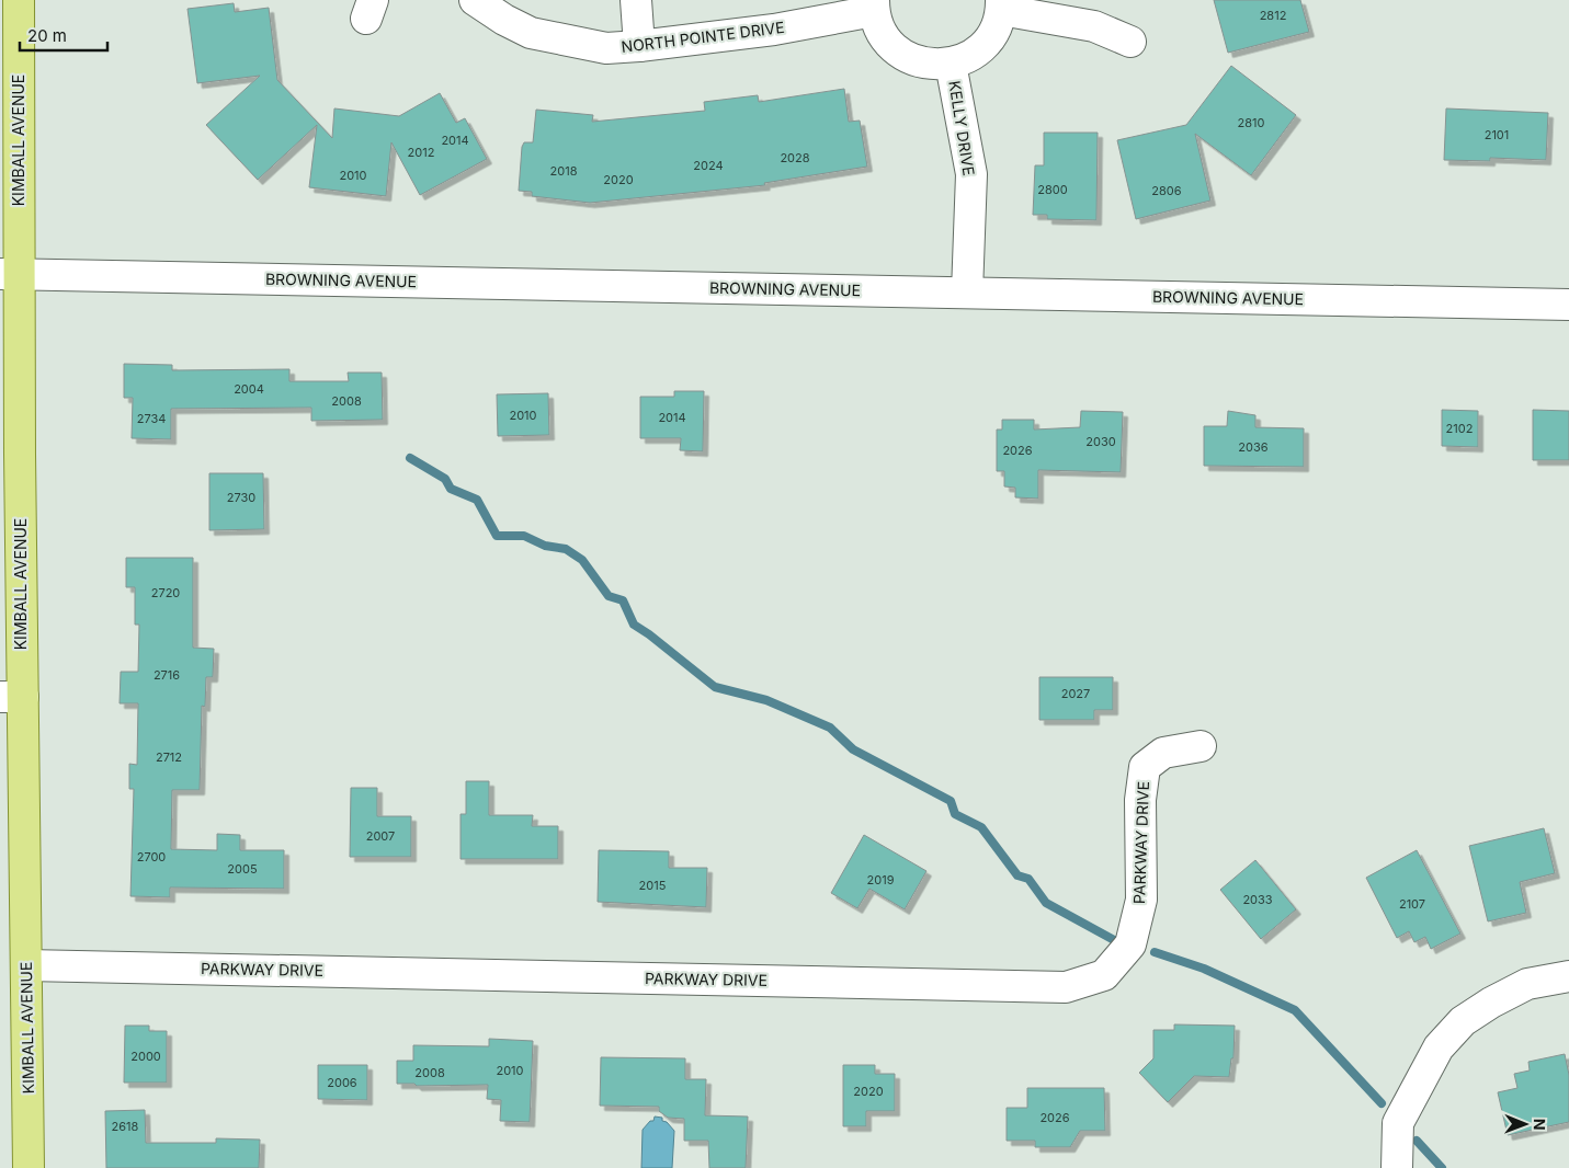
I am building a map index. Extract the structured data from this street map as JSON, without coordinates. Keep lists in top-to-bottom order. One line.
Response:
{"streets":{"main road":["KIMBALL AVENUE"],"street":["NORTH POINTE DRIVE","KELLY DRIVE","BROWNING AVENUE","PARKWAY DRIVE"]},"crossings":[["KELLY DRIVE","BROWNING AVENUE"],["KIMBALL AVENUE","BROWNING AVENUE"],["KIMBALL AVENUE","PARKWAY DRIVE"]],"house_numbers":["2812","2810","2101","2014","2012","2028","2024","2018","2010","2020","2800","2806","2004","2008","2010","2014","2734","2102","2030","2036","2026","2730","2720","2716","2027","2712","2007","2700","2005","2019","2015","2033","2107","2000","2010","2008","2006","2020","2026","2618"],"scale_bar":"20 m","north":"right"}
